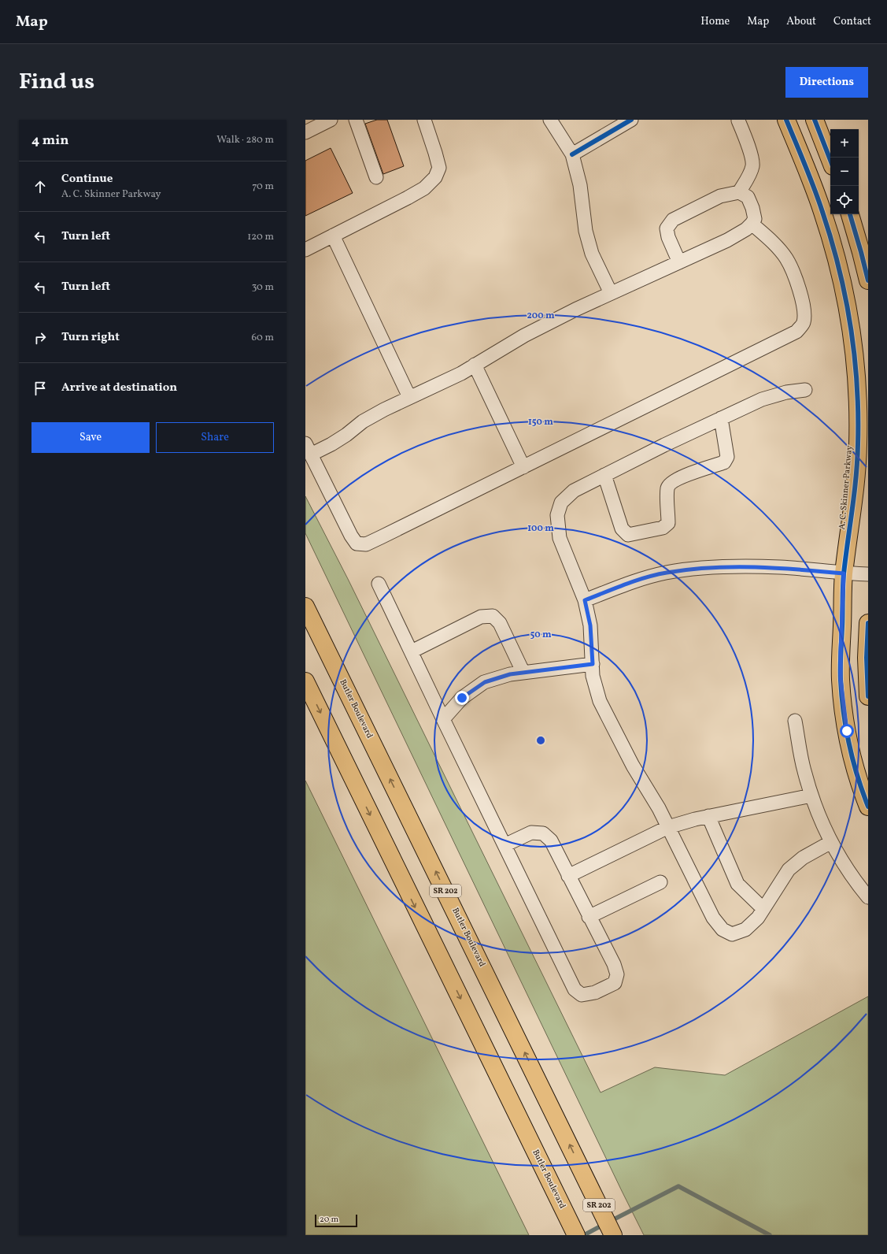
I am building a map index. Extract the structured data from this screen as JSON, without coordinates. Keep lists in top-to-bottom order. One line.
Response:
{"streets":{"main road":["A. C. Skinner Parkway","Butler Boulevard","SR 202"]},"scale_bar":"20 m","page":{"header":"Map","nav":["Home","Map","About","Contact"],"title":"Find us","buttons":["Directions",["Save","Share"]],"heading":["4 min","Walk · 280 m"],"map_buttons":["+","−"],"list":[["Continue","A. C. Skinner Parkway","70 m"],["Turn left","120 m"],["Turn left","30 m"],["Turn right","60 m"],"Arrive at destination"],"scale":"20 m"},"rings":["200 m","150 m","100 m","50 m"]}
